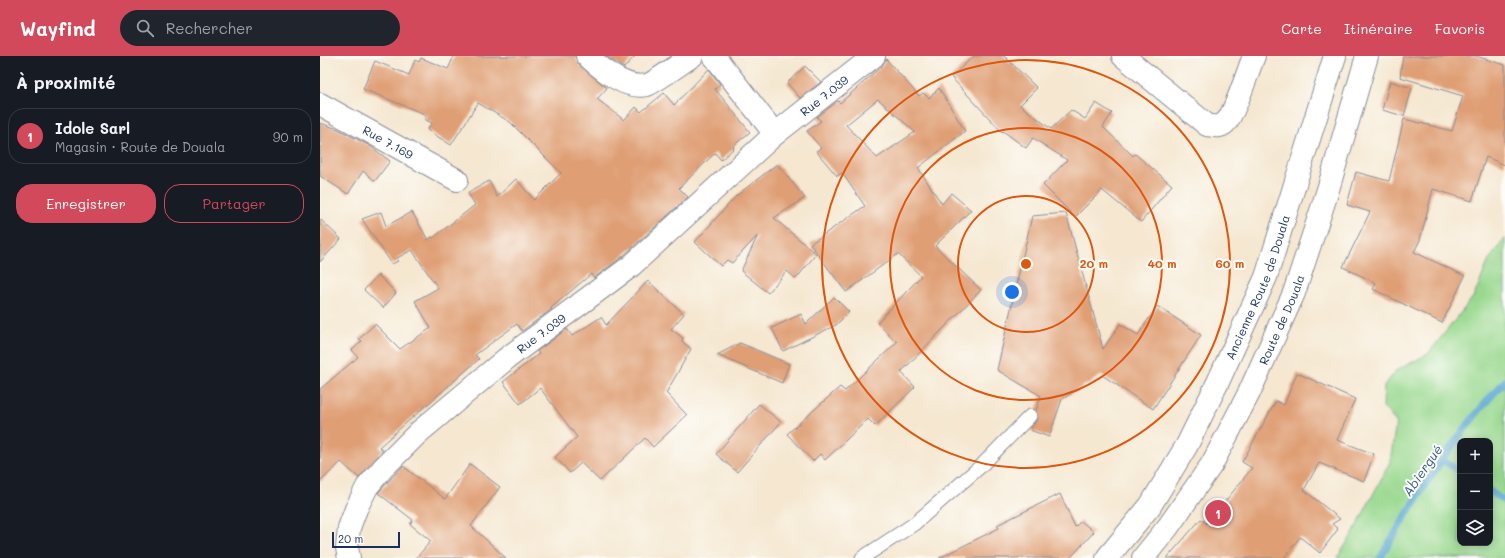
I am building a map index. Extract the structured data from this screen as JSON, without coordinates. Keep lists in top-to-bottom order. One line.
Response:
{"streets":{"street":["Rue 7.039","Rue 7.169","Ancienne Route de Douala","Route de Douala"]},"water":["Abiergué"],"scale_bar":"20 m","page":{"header":"Wayfind","search":"Rechercher","nav":["Carte","Itinéraire","Favoris"],"heading":"À proximité","list":[{"mark":"1","name":"Idole Sarl","note":"Magasin · Route de Douala","value":"90 m"}],"buttons":["Enregistrer","Partager"],"map_buttons":["+","−"],"pins":"1","scale":"20 m"},"rings":["20 m","40 m","60 m"]}
